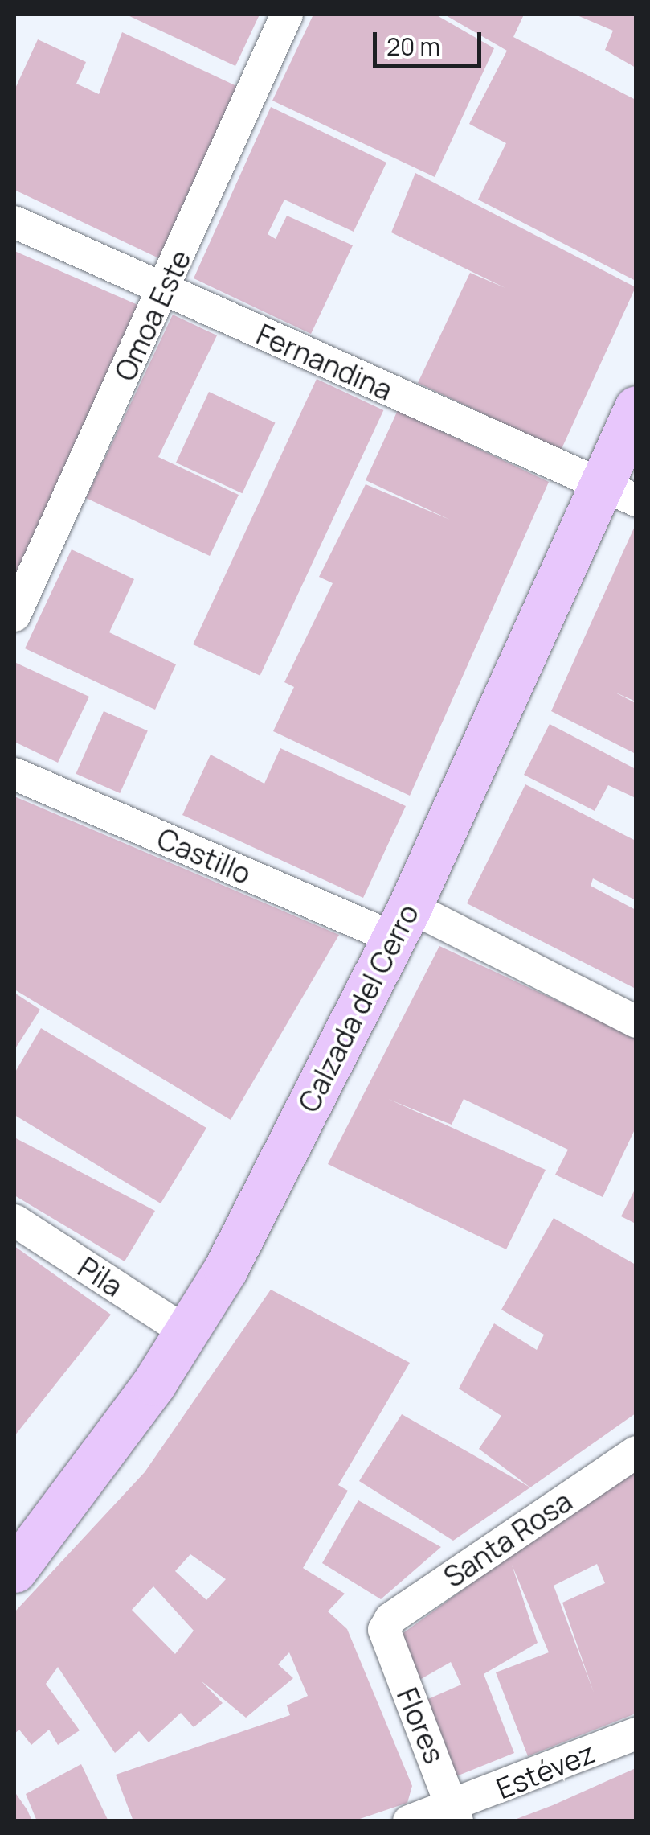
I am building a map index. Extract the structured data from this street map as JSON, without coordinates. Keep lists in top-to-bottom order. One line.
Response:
{"streets":{"main road":["Calzada del Cerro"],"street":["Omoa Este","Fernandina","Castillo","Pila","Santa Rosa","Flores","Estévez"]},"crossings":[["Omoa Este","Fernandina"],["Fernandina","Calzada del Cerro"],["Castillo","Calzada del Cerro"],["Calzada del Cerro","Pila"],["Santa Rosa","Flores"],["Flores","Estévez"]],"scale_bar":"20 m"}
